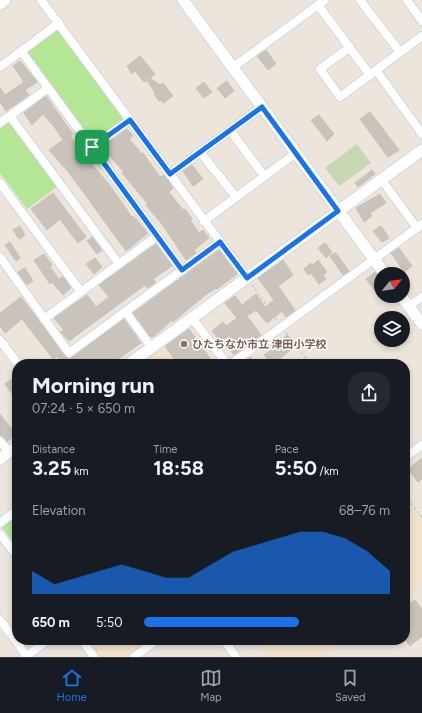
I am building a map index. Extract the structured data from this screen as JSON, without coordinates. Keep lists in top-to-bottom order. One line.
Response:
{"places":["ひたちなか市立 津田小学校"],"north":"top right","page":{"heading":["Morning run","07:24 · 5 × 650 m"],"stats":[["Distance","3.25 km"],["Time","18:58"],["Pace","5:50 /km"]],"chart":["Elevation","68–76 m"],"list":[{"name":"650 m","note":"5:50"}],"tabs":["Home","Map","Saved"]}}
